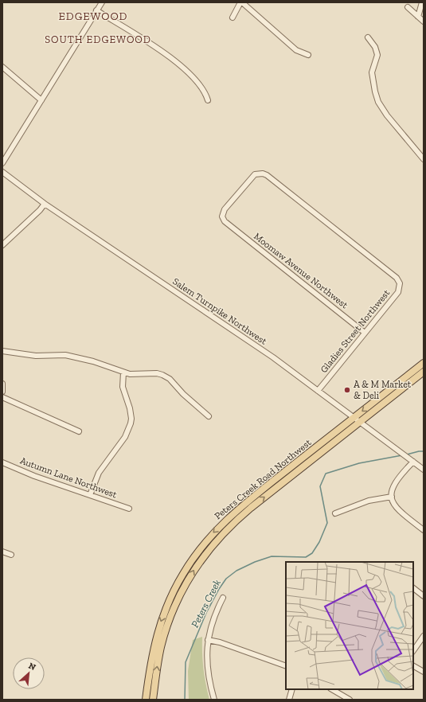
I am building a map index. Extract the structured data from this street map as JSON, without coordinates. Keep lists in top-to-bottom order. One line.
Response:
{"streets":{"main road":["Peters Creek Road Northwest"],"street":["Moomaw Avenue Northwest","Salem Turnpike Northwest","Gladies Street Northwest","Autumn Lane Northwest"]},"crossings":[["Moomaw Avenue Northwest","Gladies Street Northwest"],["Salem Turnpike Northwest","Gladies Street Northwest"],["Salem Turnpike Northwest","Peters Creek Road Northwest"]],"districts":["EDGEWOOD","SOUTH EDGEWOOD"],"water":["Peters Creek"],"places":["A & M Market & Deli"],"north":"top right"}
